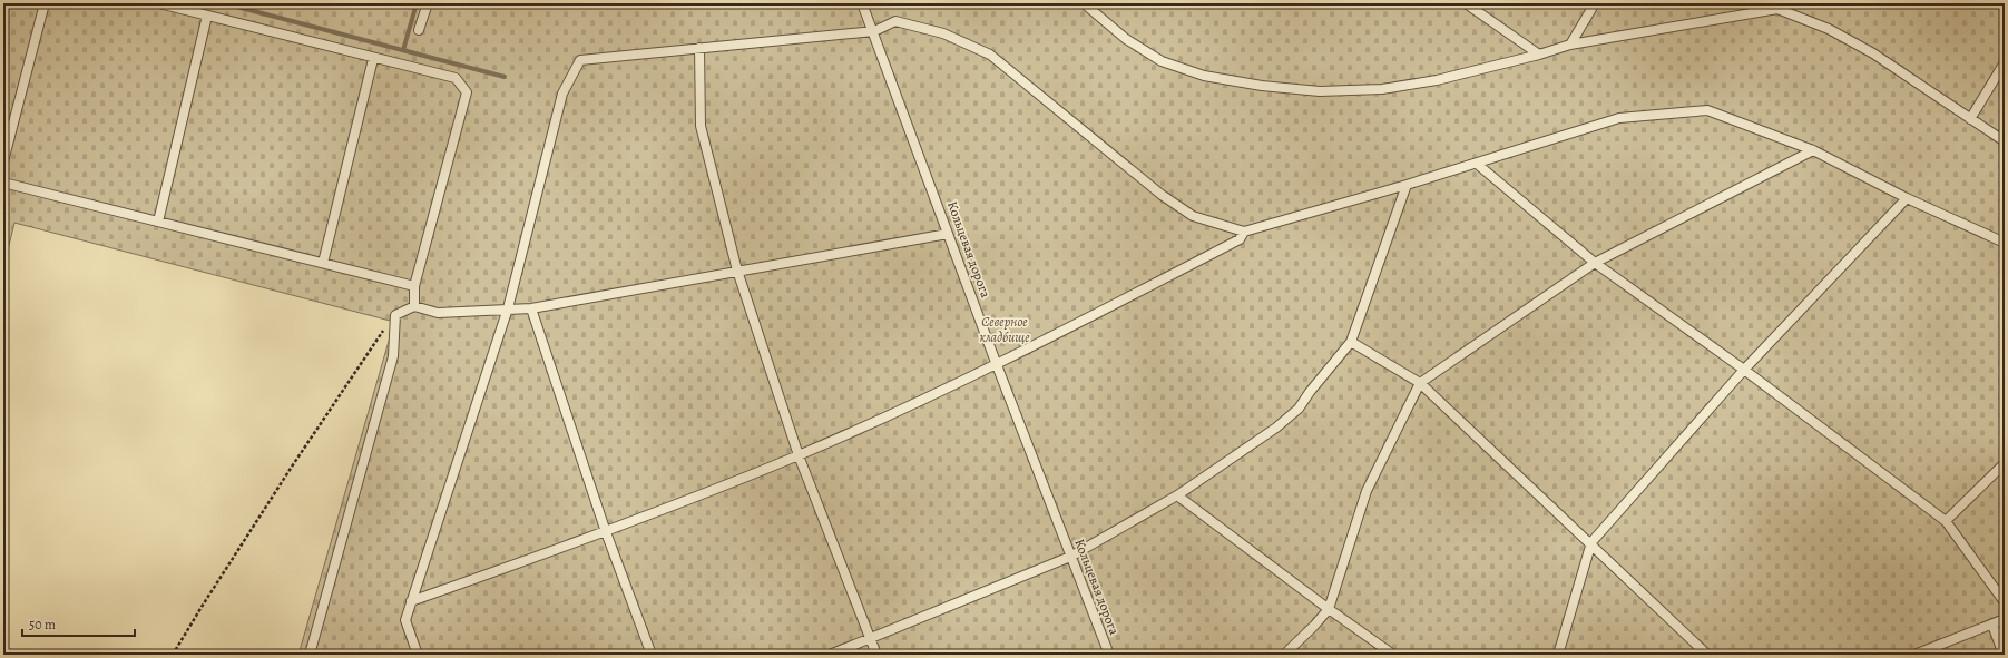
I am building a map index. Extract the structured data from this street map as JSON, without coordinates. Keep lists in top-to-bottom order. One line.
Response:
{"streets":{"lane":["Кольцевая дорога"]},"parks":["Северное кладбище"],"scale_bar":"50 m"}
